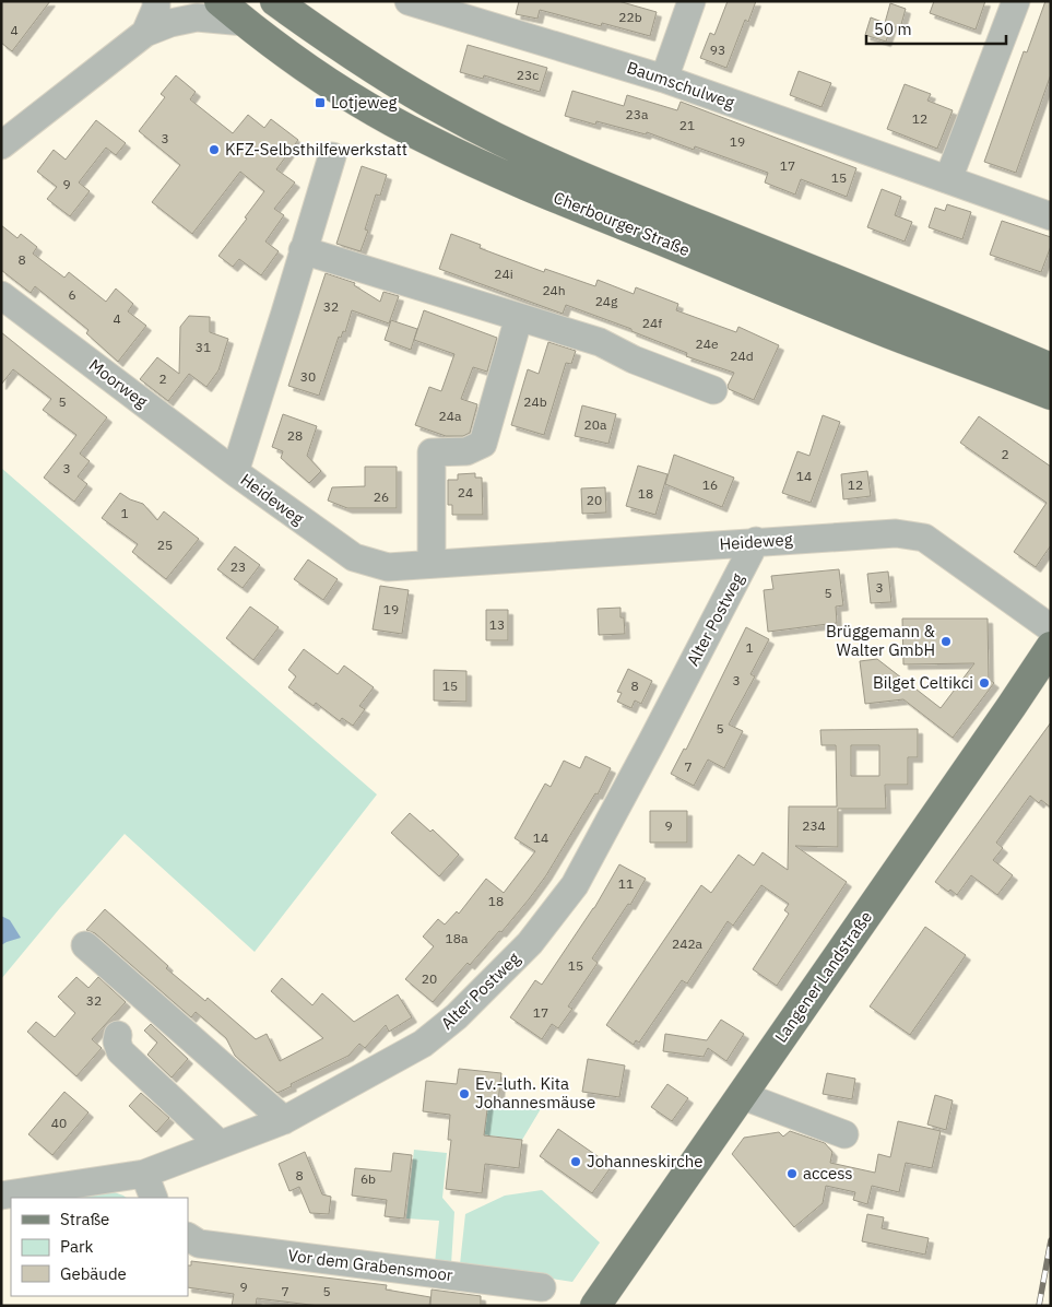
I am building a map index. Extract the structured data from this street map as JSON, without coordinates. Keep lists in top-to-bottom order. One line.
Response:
{"streets":{"main road":["Cherbourger Straße","Langener Landstraße"],"street":["Baumschulweg","Moorweg","Heideweg","Alter Postweg","Vor dem Grabensmoor"]},"crossings":[["Moorweg","Heideweg"],["Heideweg","Alter Postweg"]],"places":{"transit":["Lotjeweg"],"other":["KFZ-Selbsthilfewerkstatt","Brüggemann & Walter GmbH","Bilget Celtikci","Ev.-luth. Kita Johannesmäuse","Johanneskirche","access"]},"house_numbers":["22b","4","93","23c","23a","12","21","3","19","17","15","9","8","24i","24h","6","24g","32","4","24f","24e","31","24d","30","2","5","24b","24a","20a","28","2","3","14","16","12","24","18","26","20","1","25","23","3","5","19","13","1","3","15","8","5","7","9","234","14","11","18","18a","242a","15","20","32","17","40","8","6b","9","7","5"],"legend":["Straße","Park","Gebäude"],"scale_bar":"50 m"}
